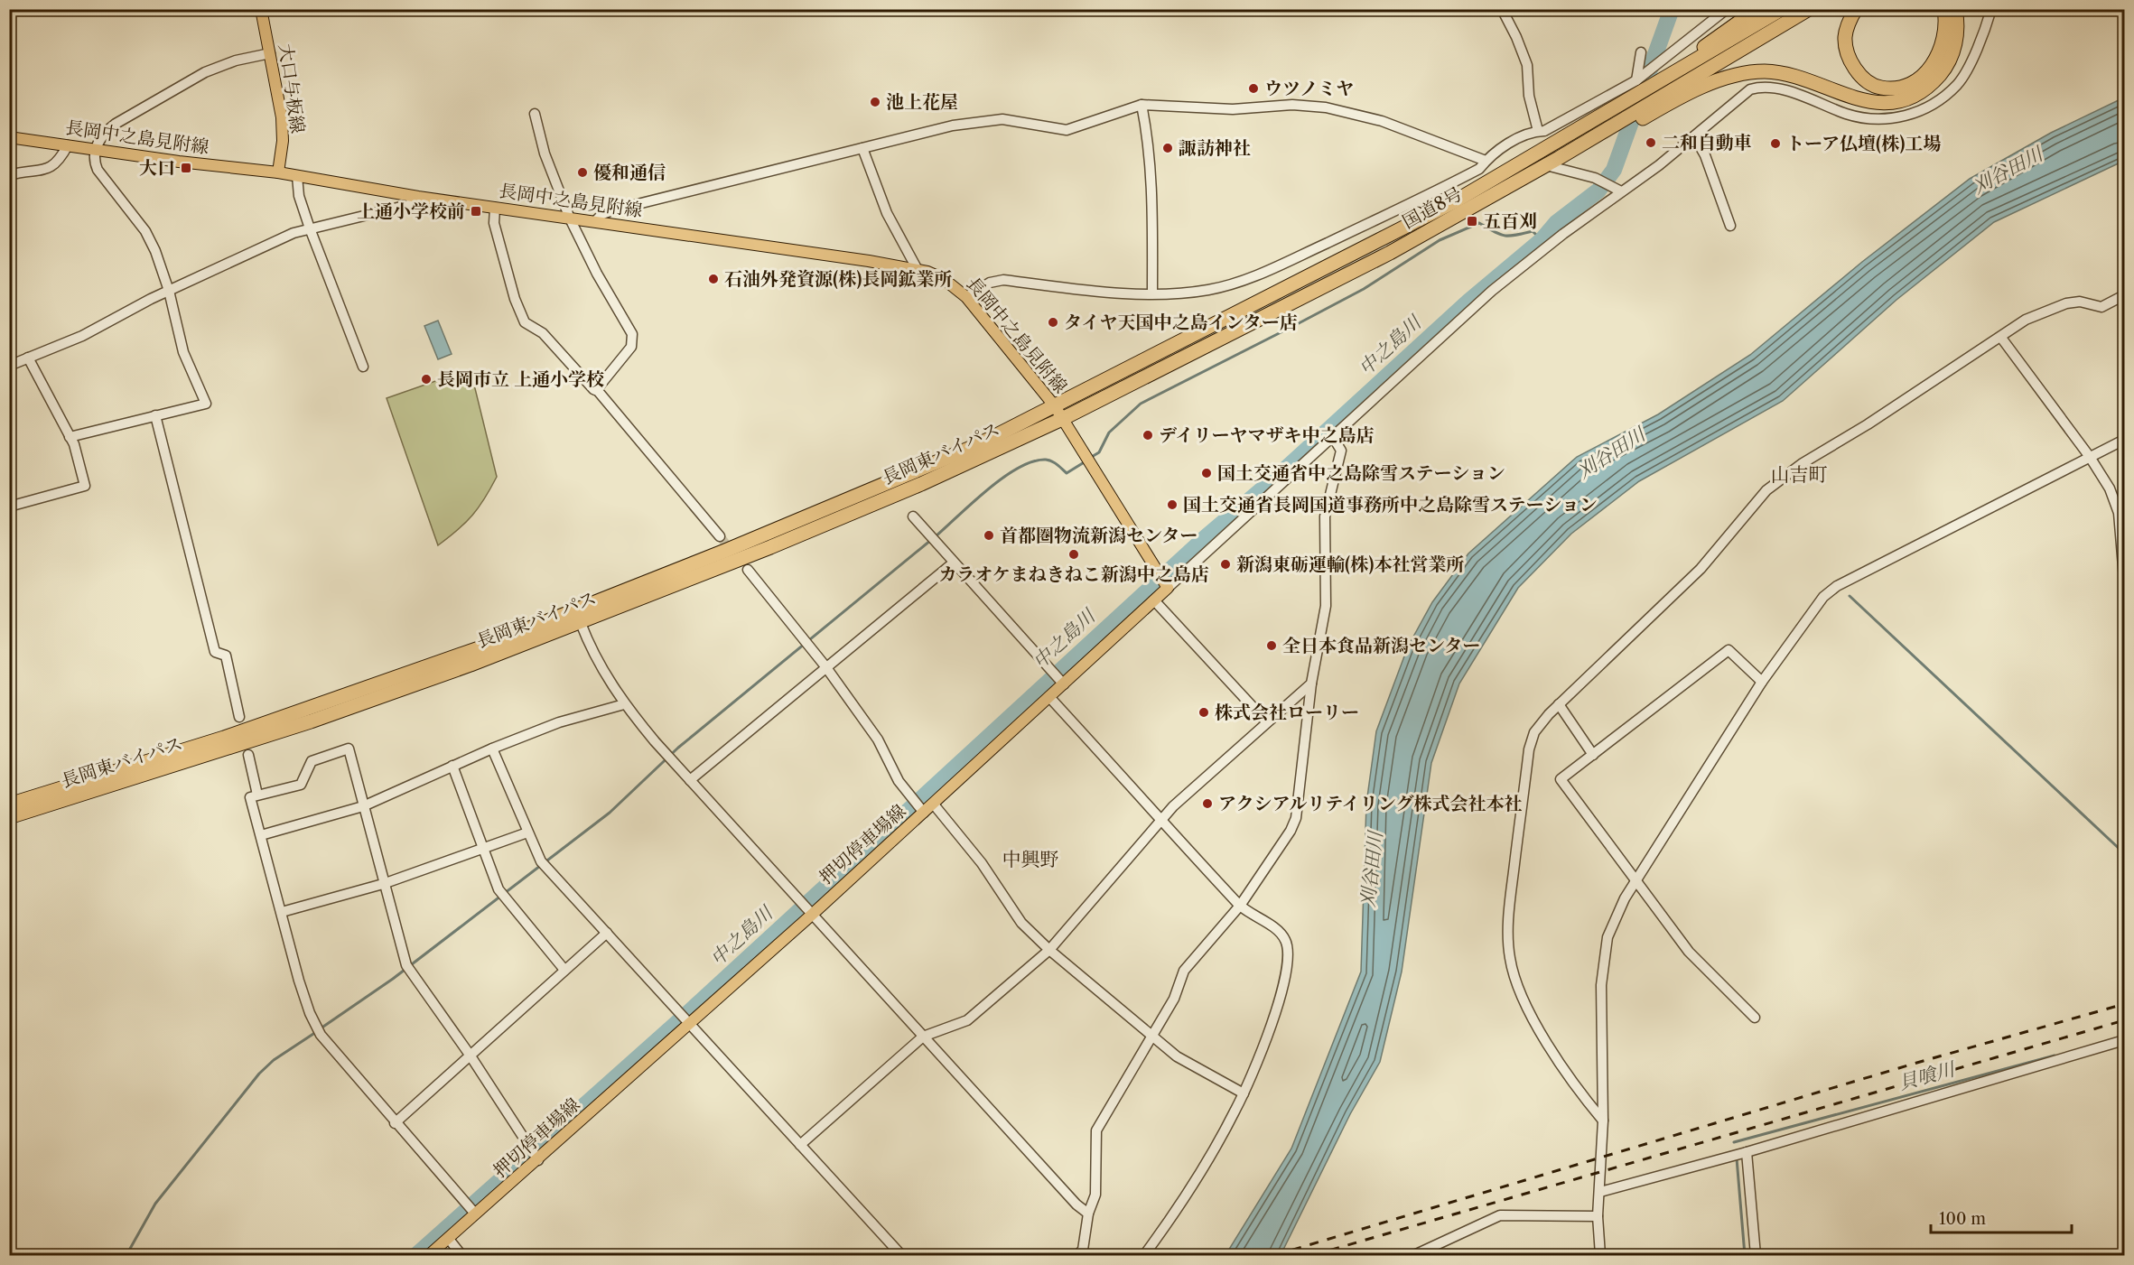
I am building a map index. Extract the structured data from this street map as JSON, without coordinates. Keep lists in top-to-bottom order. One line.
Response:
{"streets":{"highway":["国道8号","長岡東バイパス"],"main road":["大口与板線","長岡中之島見附線","押切停車場線"]},"crossings":[["大口与板線","長岡中之島見附線"],["長岡中之島見附線","国道8号"],["長岡中之島見附線","長岡東バイパス"],["国道8号","長岡東バイパス"]],"districts":["山吉町","中興野"],"water":["刈谷田川","中之島川","貝喰川"],"places":{"other":["ウツノミヤ","池上花屋","二和自動車","トーア仏壇(株)工場","諏訪神社","優和通信","石油外発資源(株)長岡鉱業所","タイヤ天国中之島インター店","長岡市立 上通小学校","デイリーヤマザキ中之島店","国土交通省中之島除雪ステーション","国土交通省長岡国道事務所中之島除雪ステーション","首都圏物流新潟センター","カラオケまねきねこ新潟中之島店","新潟東砺運輸(株)本社営業所","全日本食品新潟センター","株式会社ローリー","アクシアルリテイリング株式会社本社"],"transit":["大口","上通小学校前","五百刈"]},"scale_bar":"100 m"}
